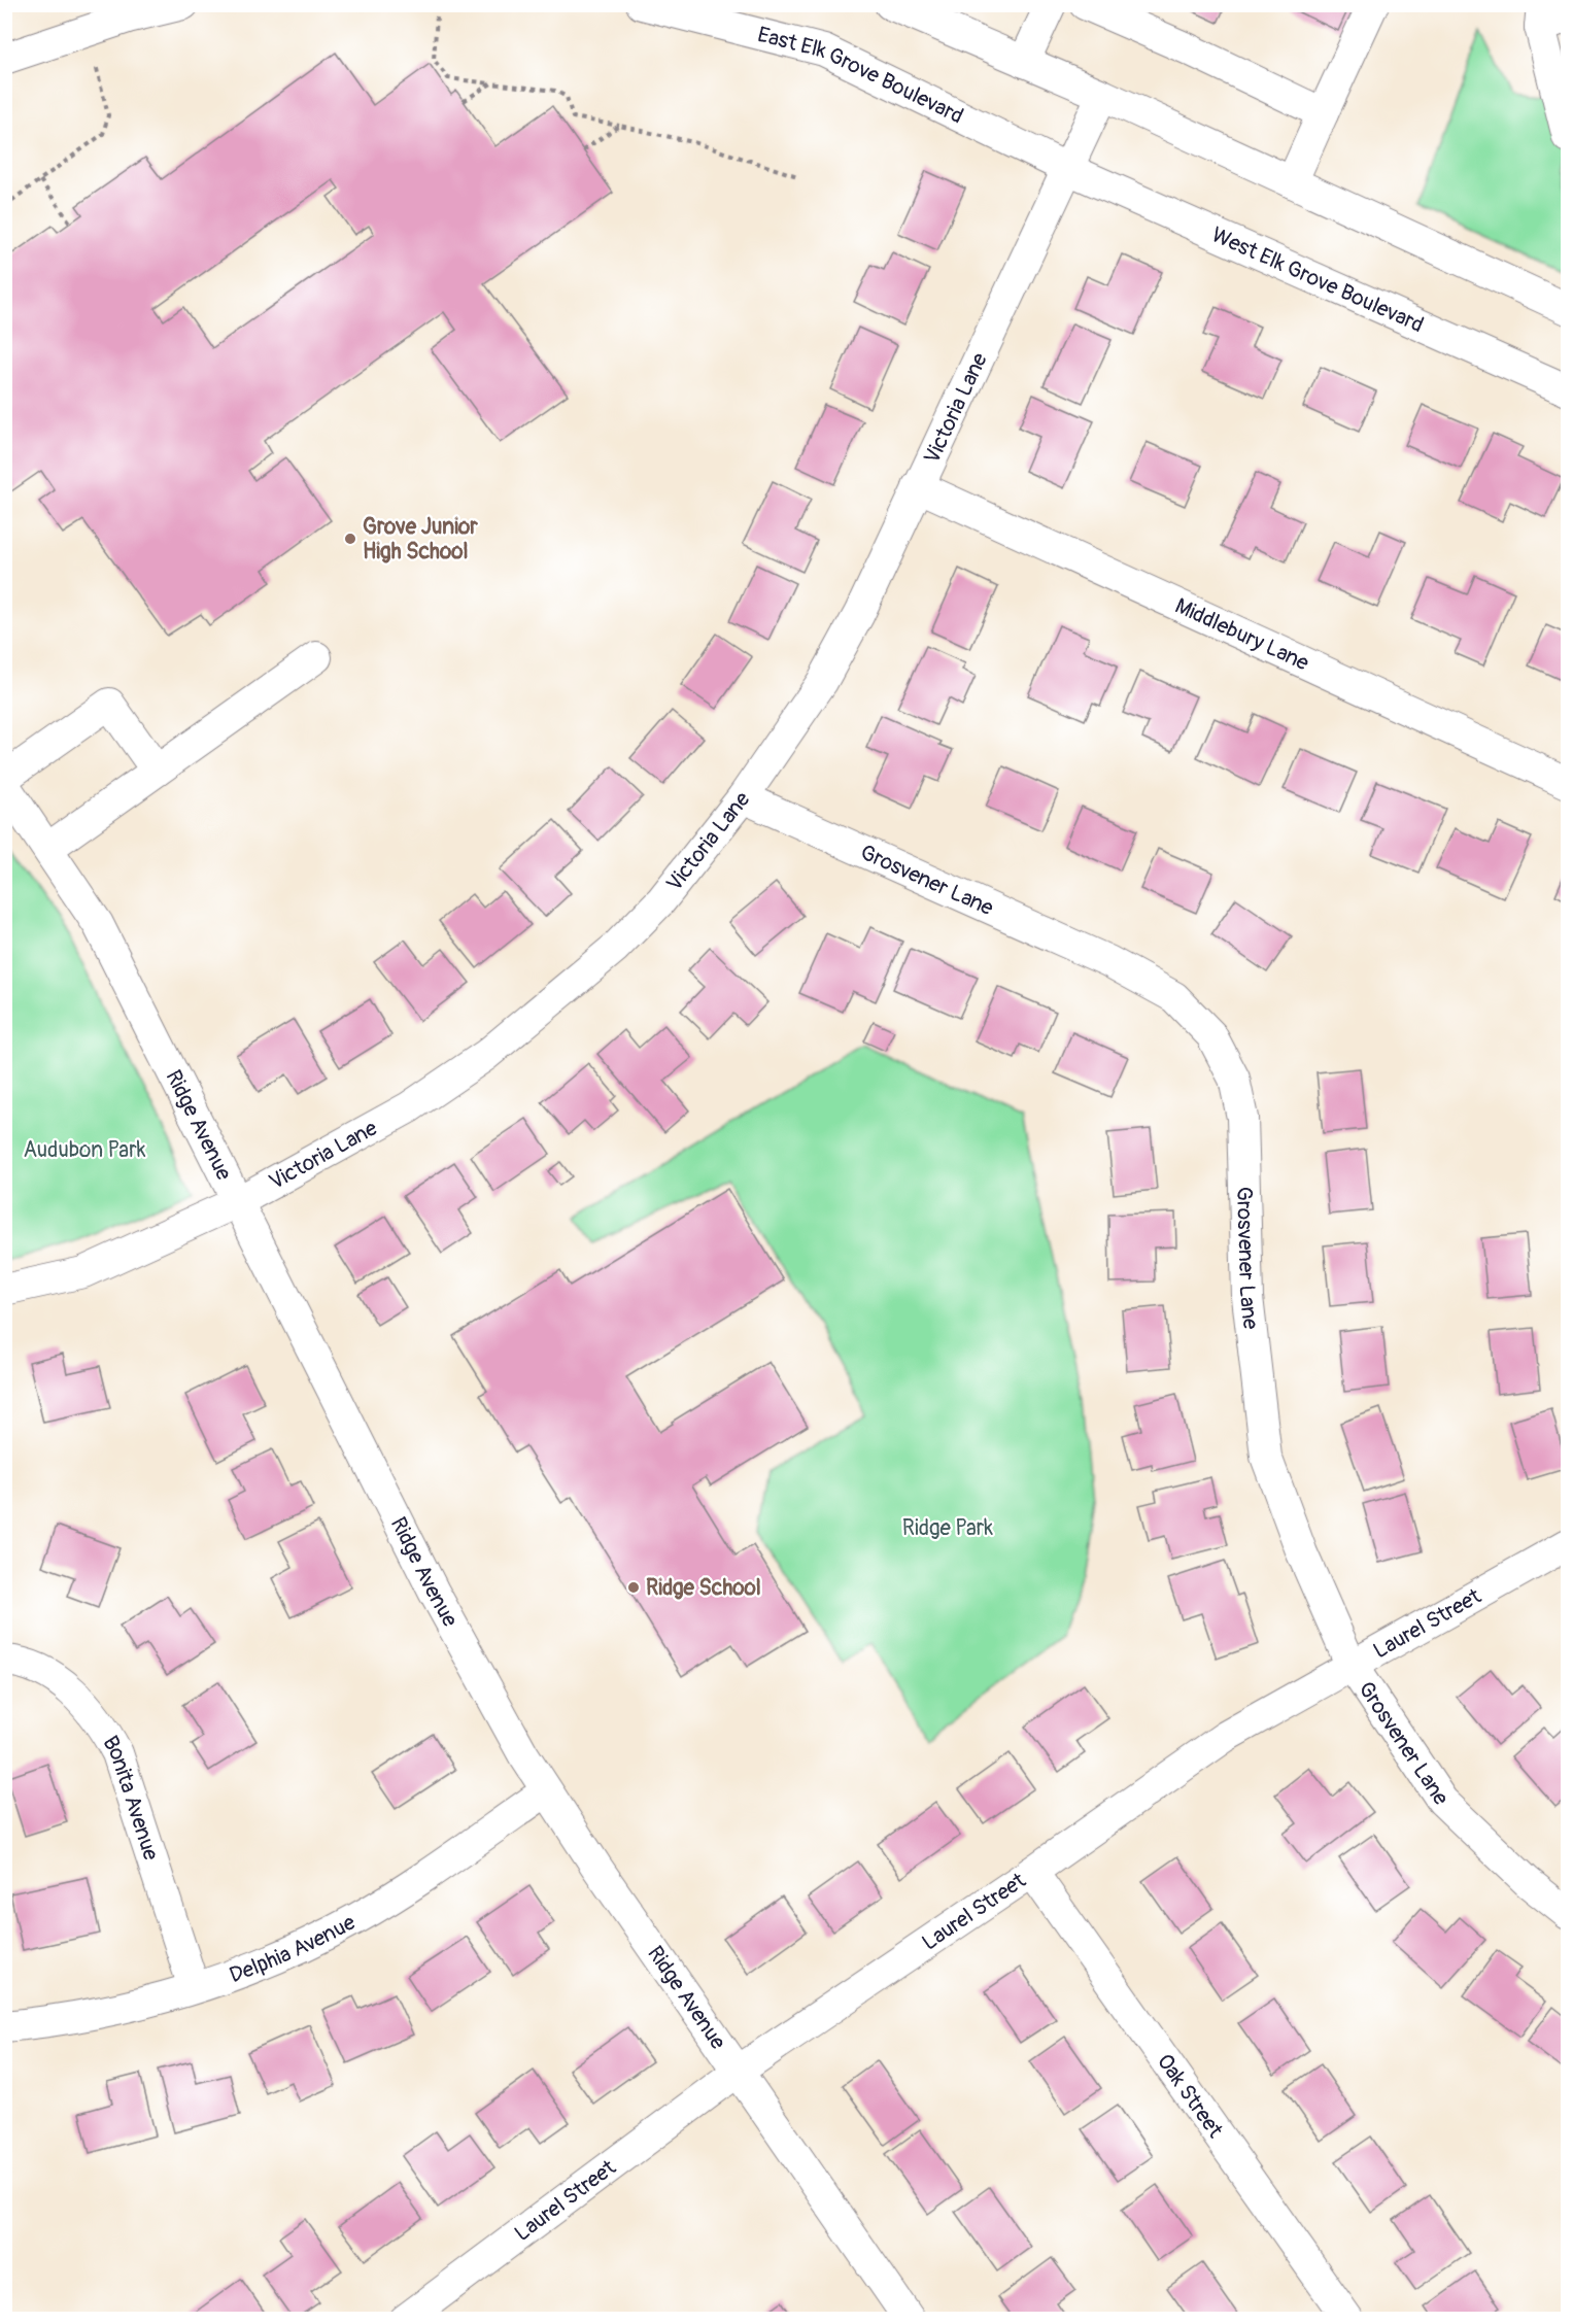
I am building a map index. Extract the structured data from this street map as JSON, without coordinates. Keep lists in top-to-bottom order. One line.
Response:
{"streets":{"street":["East Elk Grove Boulevard","West Elk Grove Boulevard","Victoria Lane","Middlebury Lane","Grosvener Lane","Ridge Avenue","Laurel Street","Bonita Avenue","Delphia Avenue","Oak Street"]},"crossings":[["East Elk Grove Boulevard","West Elk Grove Boulevard"],["East Elk Grove Boulevard","Victoria Lane"],["West Elk Grove Boulevard","Victoria Lane"],["Victoria Lane","Middlebury Lane"],["Victoria Lane","Grosvener Lane"],["Victoria Lane","Ridge Avenue"],["Grosvener Lane","Laurel Street"],["Ridge Avenue","Laurel Street"],["Ridge Avenue","Delphia Avenue"],["Laurel Street","Oak Street"],["Bonita Avenue","Delphia Avenue"]],"parks":["Audubon Park","Ridge Park"],"places":["Grove Junior High School","Ridge School"]}
